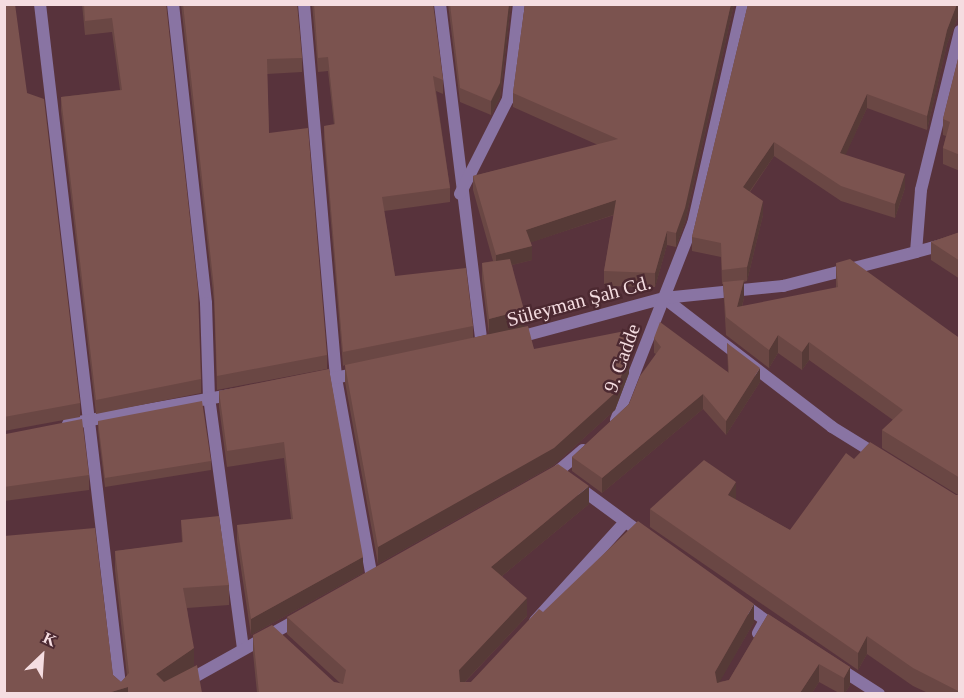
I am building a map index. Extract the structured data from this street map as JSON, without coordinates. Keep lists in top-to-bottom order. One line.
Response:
{"streets":{"street":["Süleyman Şah Cd.","9. Cadde"]},"crossings":[["Süleyman Şah Cd.","9. Cadde"]],"north":"top right"}
